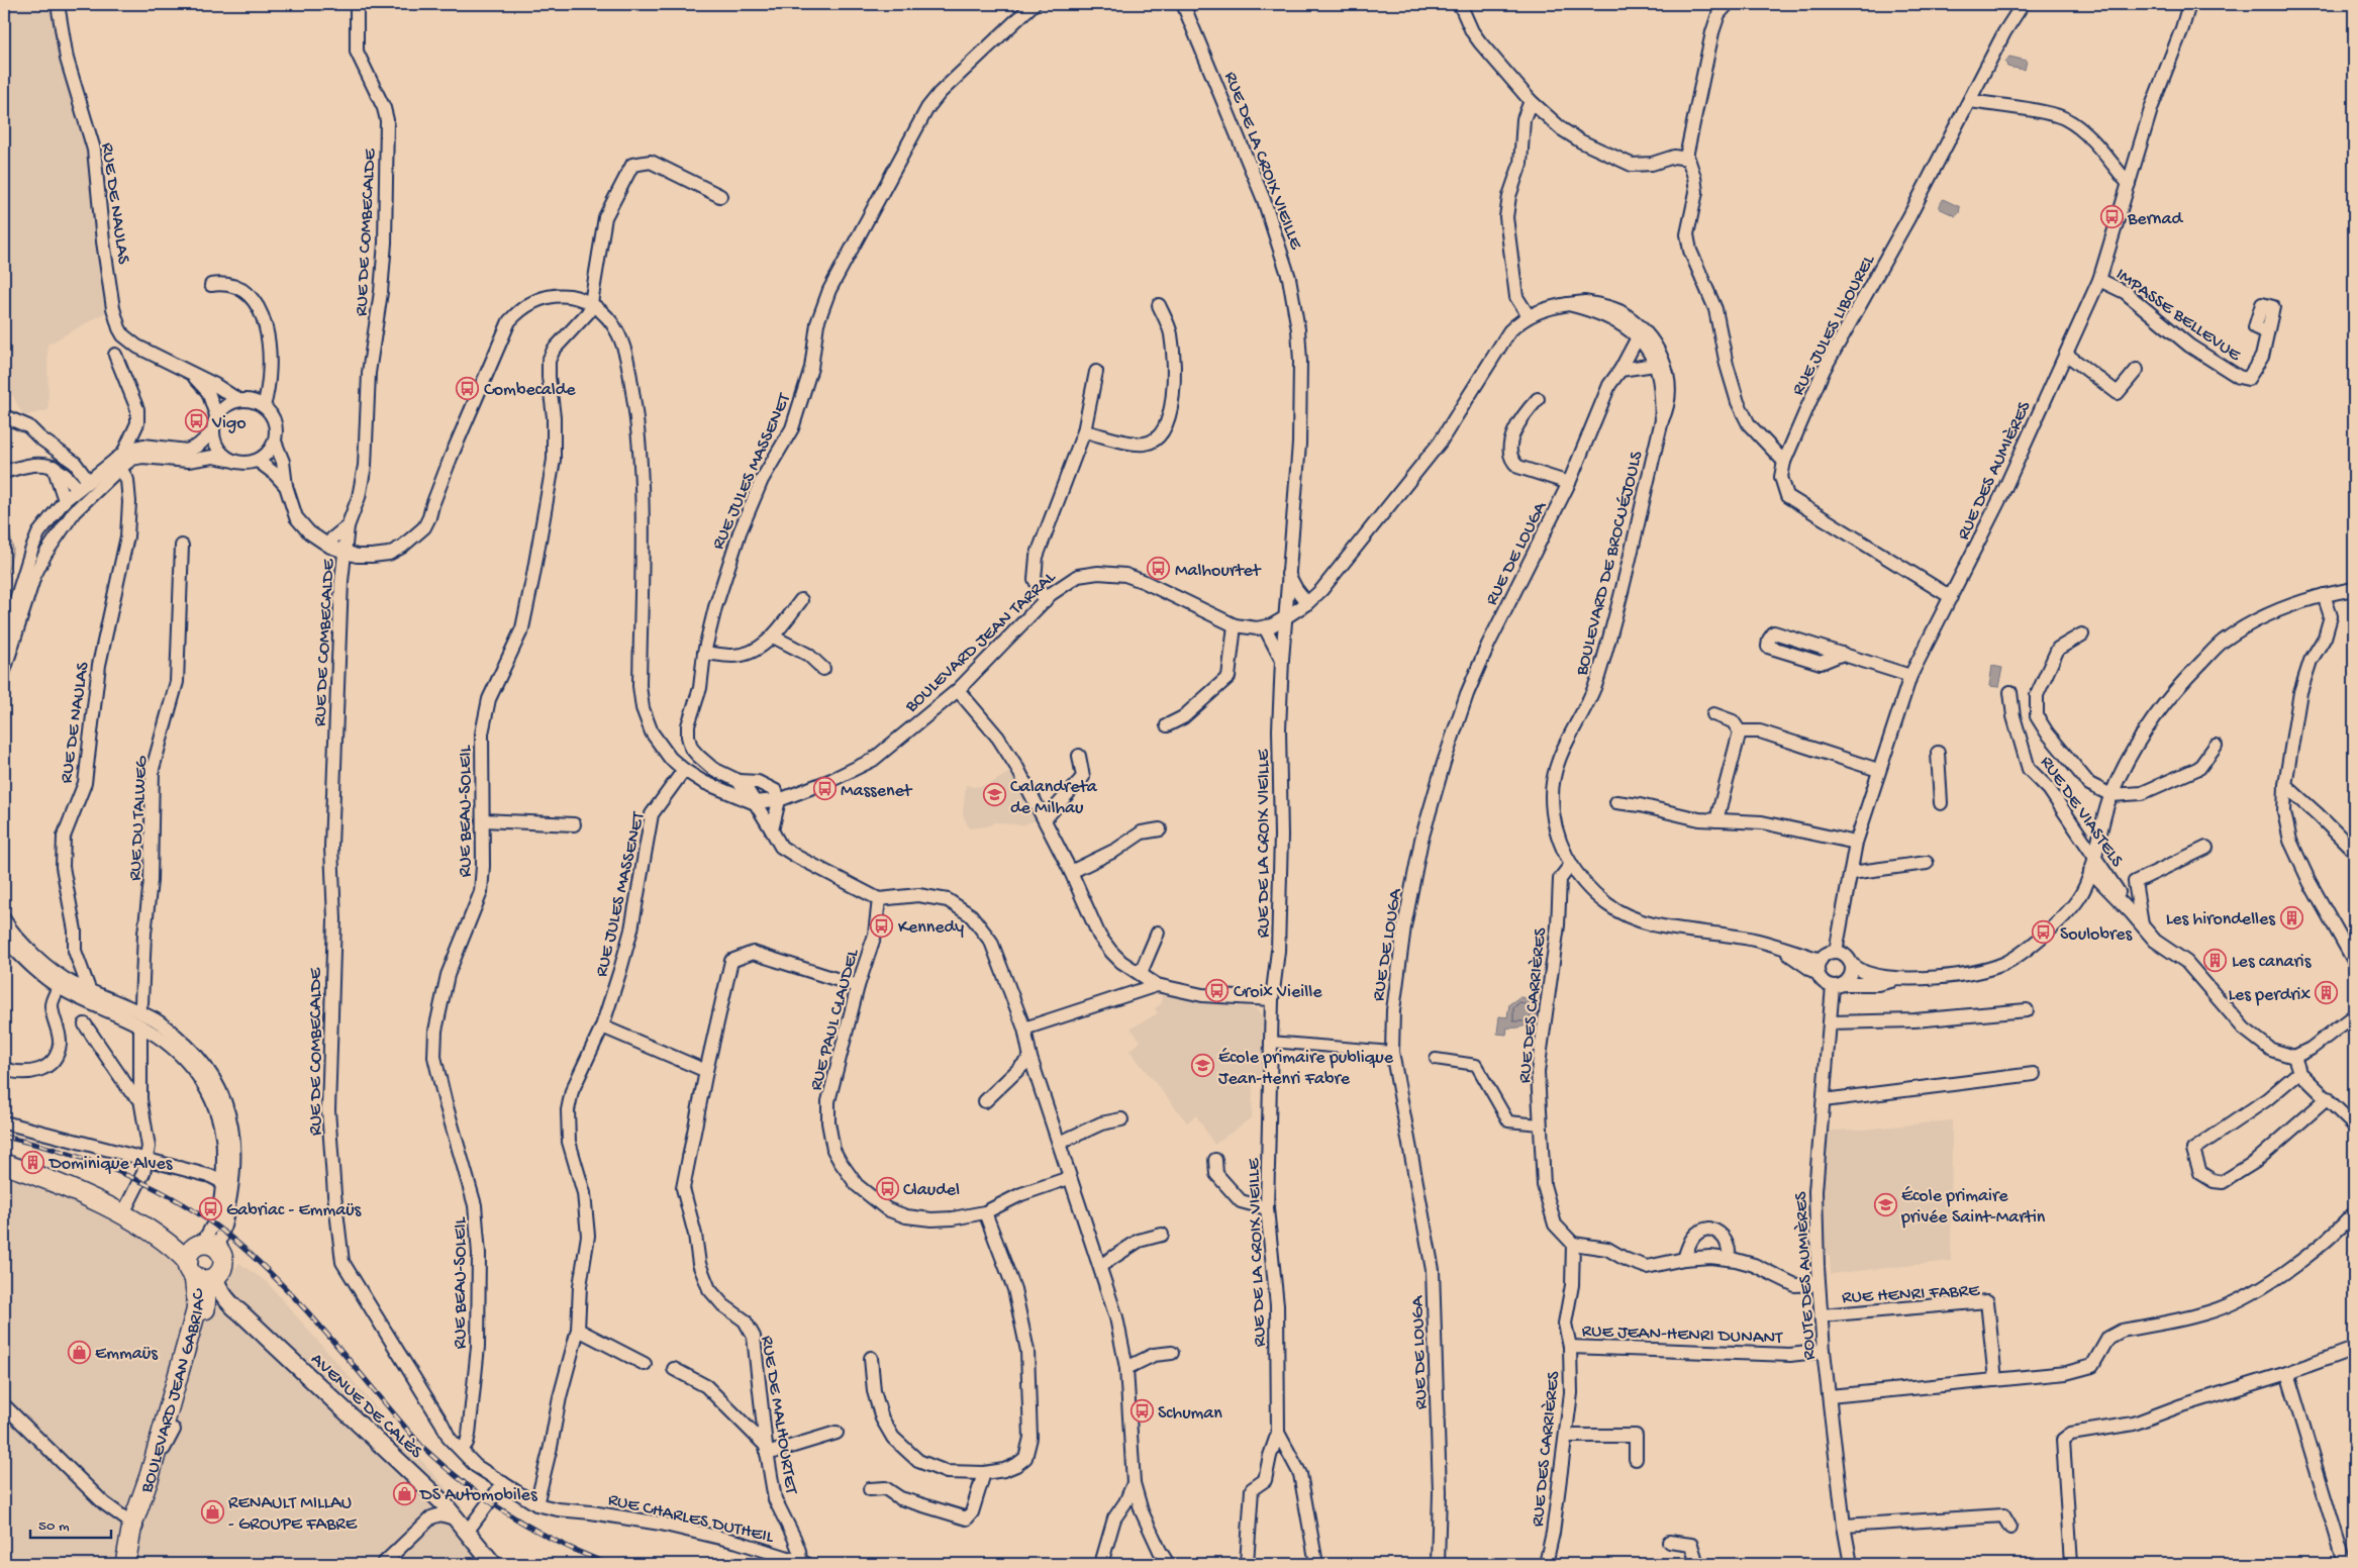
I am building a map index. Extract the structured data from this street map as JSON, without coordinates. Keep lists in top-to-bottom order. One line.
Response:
{"streets":{"main road":["BOULEVARD JEAN GABRIAC"],"street":["RUE DE LA CROIX VIEILLE","RUE DE NAULAS","RUE DE COMBECALDE","IMPASSE BELLEVUE","RUE JULES LIBOUREL","RUE DES AUMIÈRES","RUE JULES MASSENET","RUE DE LOUGA","BOULEVARD DE BROCUÉJOULS","BOULEVARD JEAN TARRAL","RUE DE VIASTELS","RUE BEAU-SOLEIL","RUE DU TALWEG","RUE DES CARRIÈRES","RUE PAUL CLAUDEL","ROUTE DES AUMIÈRES","RUE HENRI FABRE","RUE JEAN-HENRI DUNANT","AVENUE DE CALÈS","RUE DE MALHOURTET","RUE CHARLES DUTHEIL"]},"crossings":[["RUE DE LA CROIX VIEILLE","BOULEVARD DE BROCUÉJOULS"],["RUE DE COMBECALDE","RUE JULES MASSENET"],["RUE DE COMBECALDE","RUE BEAU-SOLEIL"],["RUE DE COMBECALDE","RUE CHARLES DUTHEIL"],["IMPASSE BELLEVUE","RUE DES AUMIÈRES"],["RUE JULES LIBOUREL","RUE DES AUMIÈRES"],["RUE DES AUMIÈRES","BOULEVARD DE BROCUÉJOULS"],["RUE DES AUMIÈRES","ROUTE DES AUMIÈRES"],["RUE JULES MASSENET","BOULEVARD JEAN TARRAL"],["RUE JULES MASSENET","RUE PAUL CLAUDEL"],["RUE JULES MASSENET","RUE CHARLES DUTHEIL"],["RUE DE LOUGA","BOULEVARD DE BROCUÉJOULS"],["BOULEVARD DE BROCUÉJOULS","BOULEVARD JEAN TARRAL"],["BOULEVARD DE BROCUÉJOULS","RUE DES CARRIÈRES"],["BOULEVARD DE BROCUÉJOULS","ROUTE DES AUMIÈRES"],["BOULEVARD JEAN TARRAL","RUE BEAU-SOLEIL"],["RUE DES CARRIÈRES","RUE JEAN-HENRI DUNANT"],["RUE PAUL CLAUDEL","RUE DE MALHOURTET"],["ROUTE DES AUMIÈRES","RUE HENRI FABRE"],["ROUTE DES AUMIÈRES","RUE JEAN-HENRI DUNANT"],["BOULEVARD JEAN GABRIAC","AVENUE DE CALÈS"],["RUE DE MALHOURTET","RUE CHARLES DUTHEIL"]],"places":{"bus stop":["Bernad","Combecalde","Vigo","Malhourtet","Massenet","Kennedy","Soulobres","Croix Vieille","Claudel","Gabriac - Emmaüs","Schuman"],"school or university":["Calandreta de Milhau","École primaire publique Jean-Henri Fabre","École primaire privée Saint-Martin"],"building":["Les hirondelles","Les canaris","Les perdrix","Dominique Alves"],"shop":["Emmaüs","DS Automobiles","RENAULT MILLAU - GROUPE FABRE"]},"scale_bar":"50 m"}
